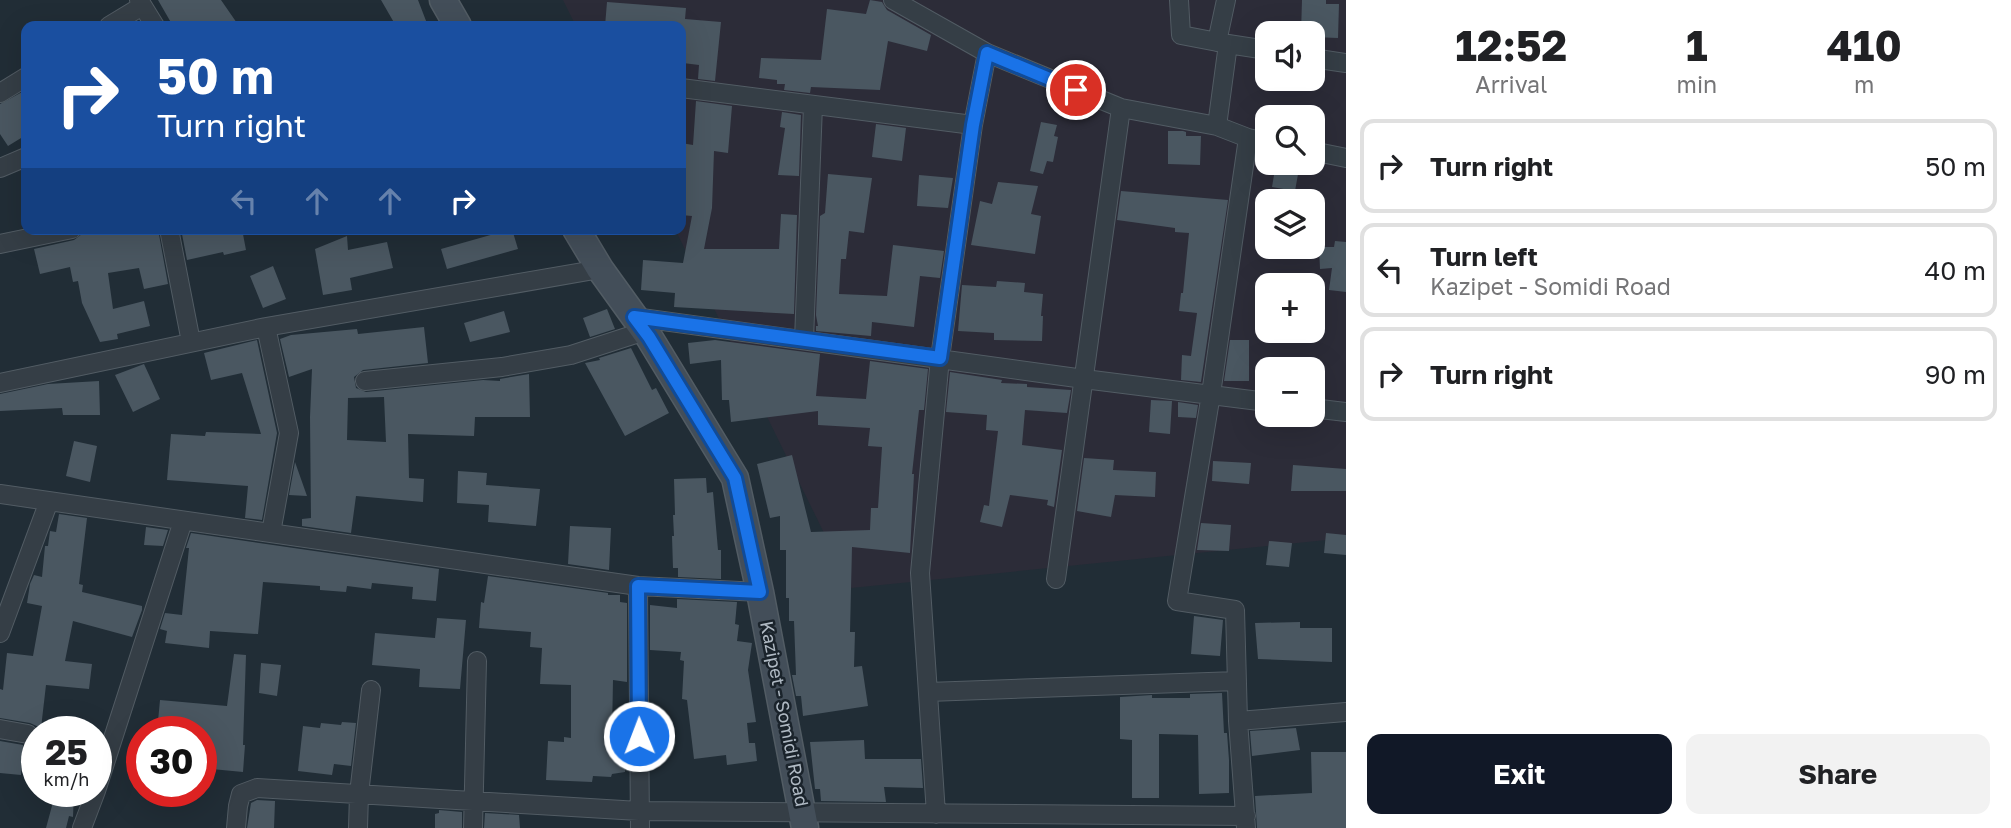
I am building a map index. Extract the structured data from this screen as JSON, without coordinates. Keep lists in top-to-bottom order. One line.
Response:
{"streets":{"street":["Kazipet - Somidi Road"]},"page":{"eta":["12:52","Arrival","1","min","410","m"],"map_buttons":["+","−"],"turn":["50 m","Turn right"],"list":[{"name":"Turn right","value":"50 m"},{"name":"Turn left","note":"Kazipet - Somidi Road","value":"40 m"},{"name":"Turn right","value":"90 m"}],"speed":"25 km/h","limit":"30","buttons":["Exit","Share"]}}
